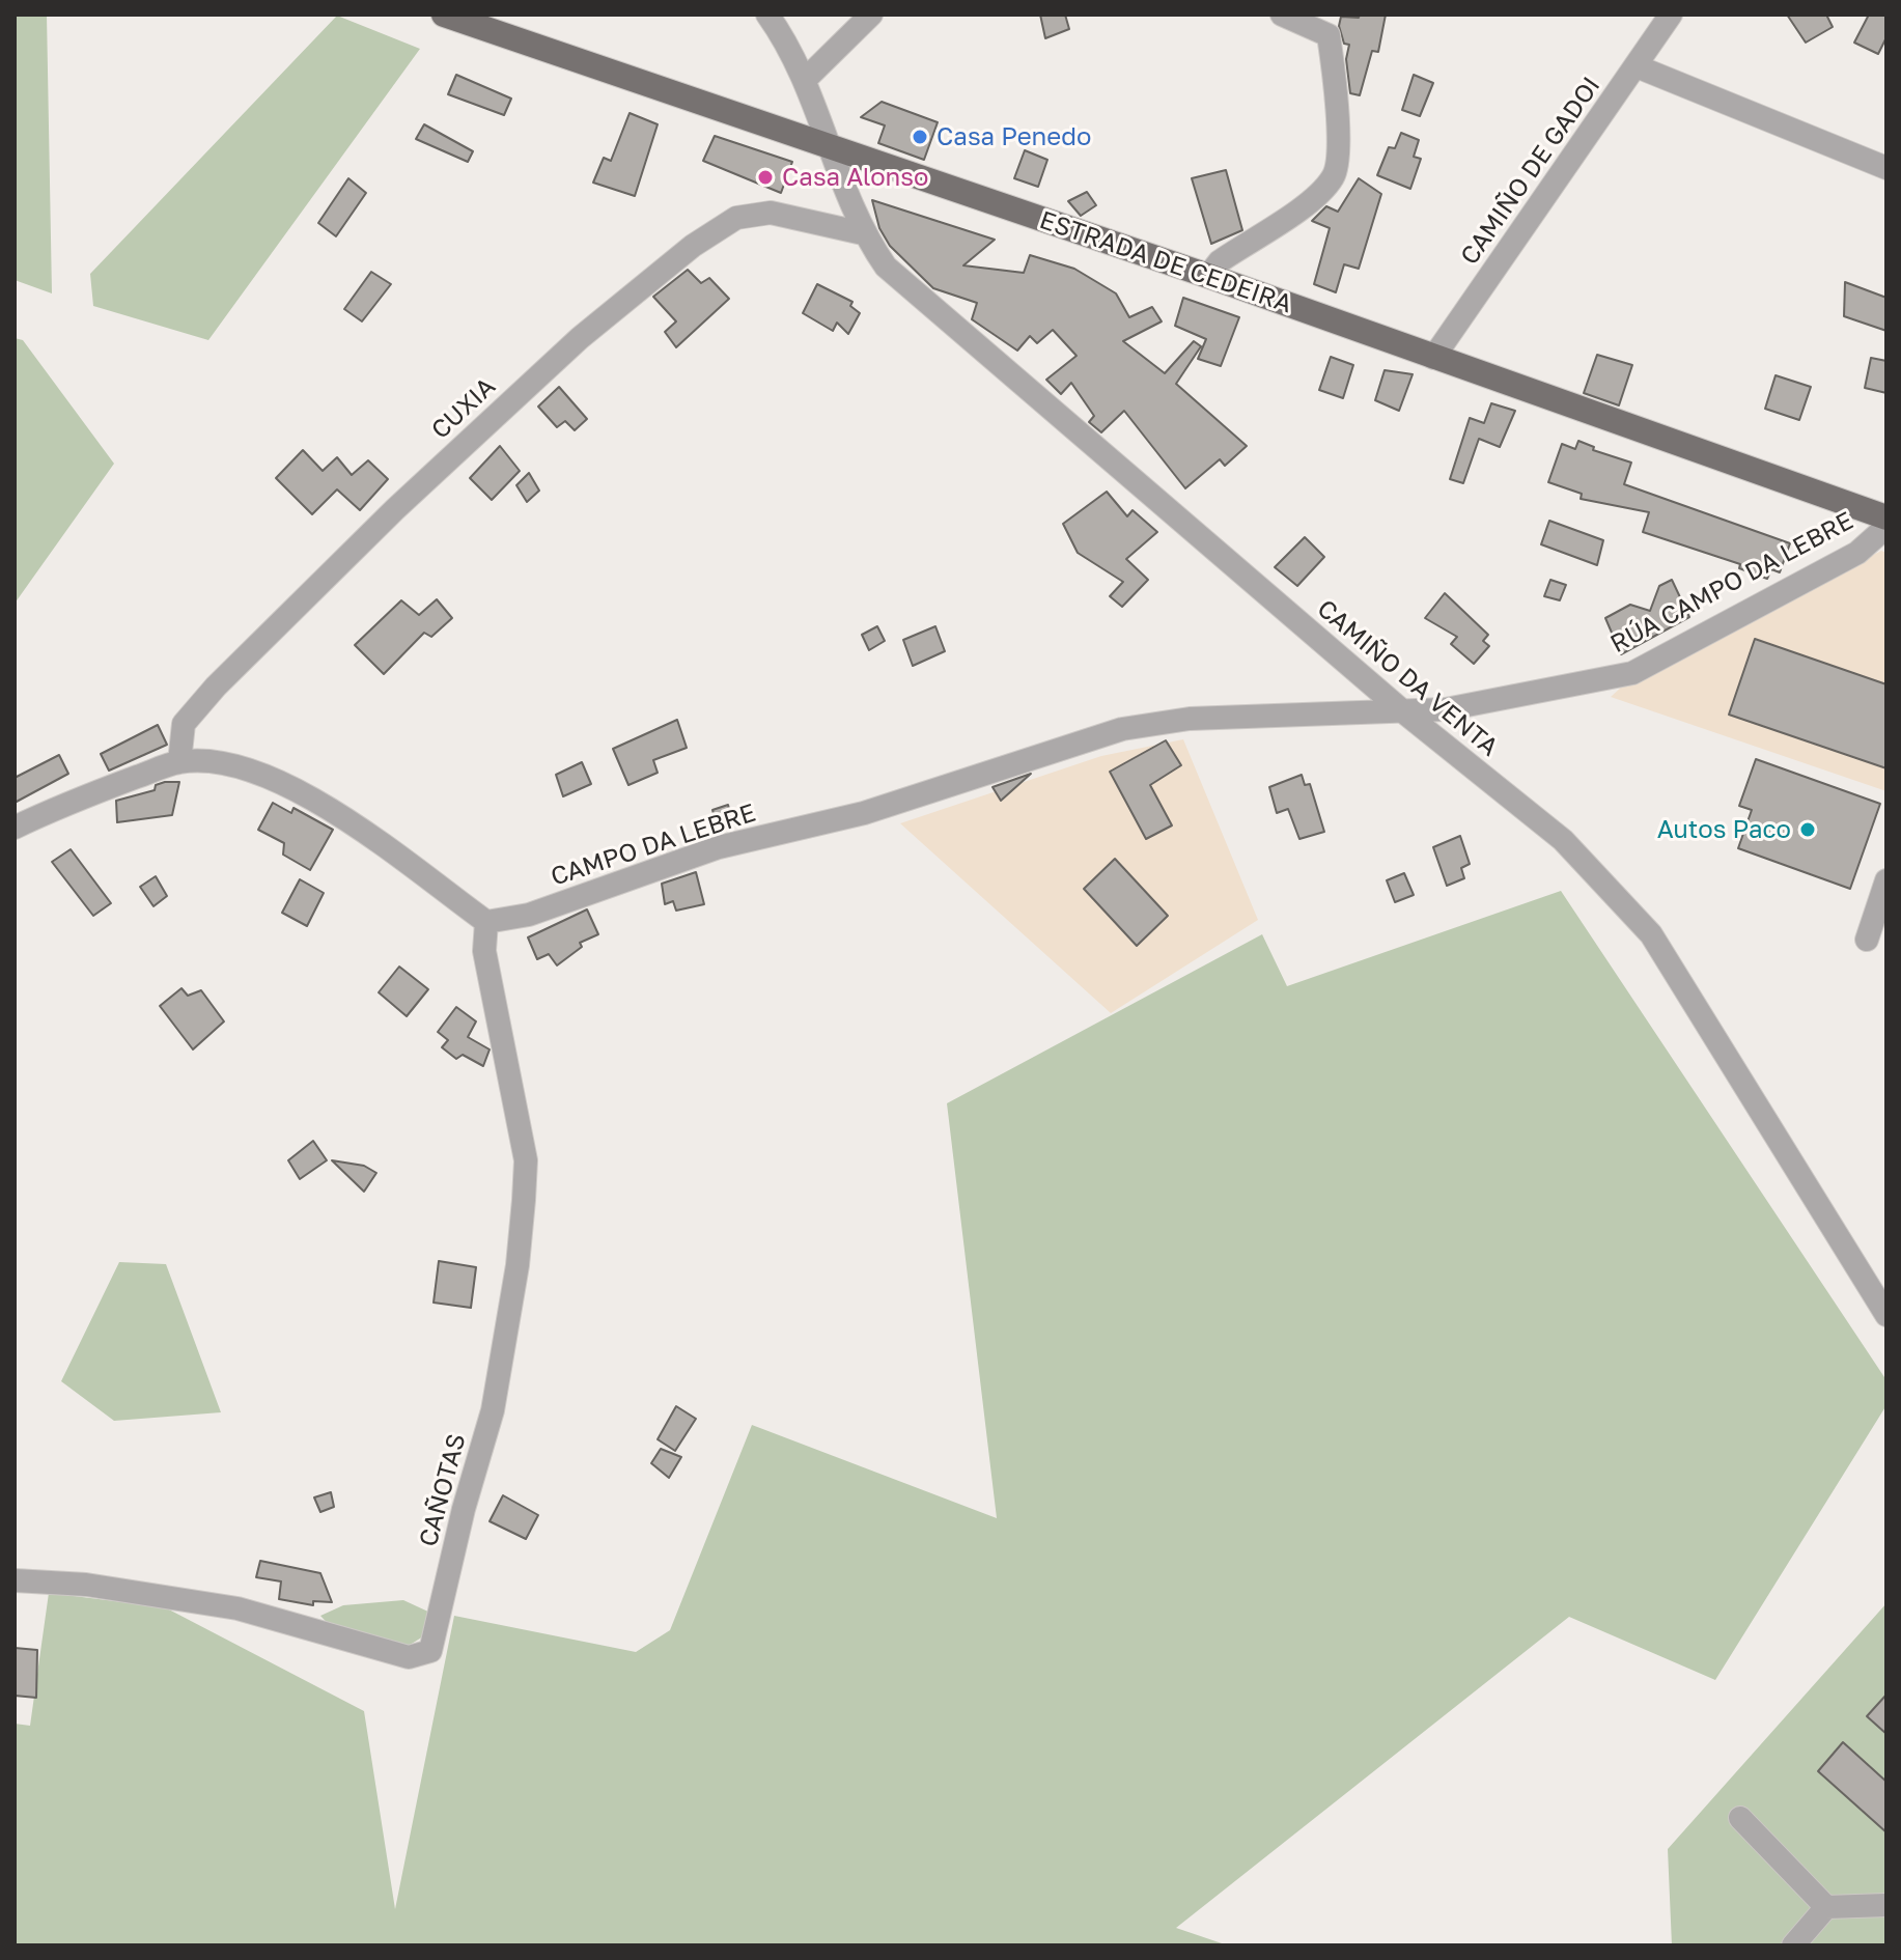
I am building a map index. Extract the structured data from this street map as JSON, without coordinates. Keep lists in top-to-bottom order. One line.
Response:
{"streets":{"main road":["ESTRADA DE CEDEIRA"],"street":["CAMIÑO DE GADOI","CUXIA","RÚA CAMPO DA LEBRE","CAMIÑO DA VENTA","CAMPO DA LEBRE","CAÑOTAS"]},"crossings":[["CAMIÑO DE GADOI","ESTRADA DE CEDEIRA"],["ESTRADA DE CEDEIRA","CAMIÑO DA VENTA"],["CUXIA","CAMIÑO DA VENTA"],["RÚA CAMPO DA LEBRE","CAMIÑO DA VENTA"],["RÚA CAMPO DA LEBRE","CAMPO DA LEBRE"],["CAMIÑO DA VENTA","CAMPO DA LEBRE"],["CAMPO DA LEBRE","CAÑOTAS"]],"places":["Casa Penedo","Casa Alonso","Autos Paco"]}
